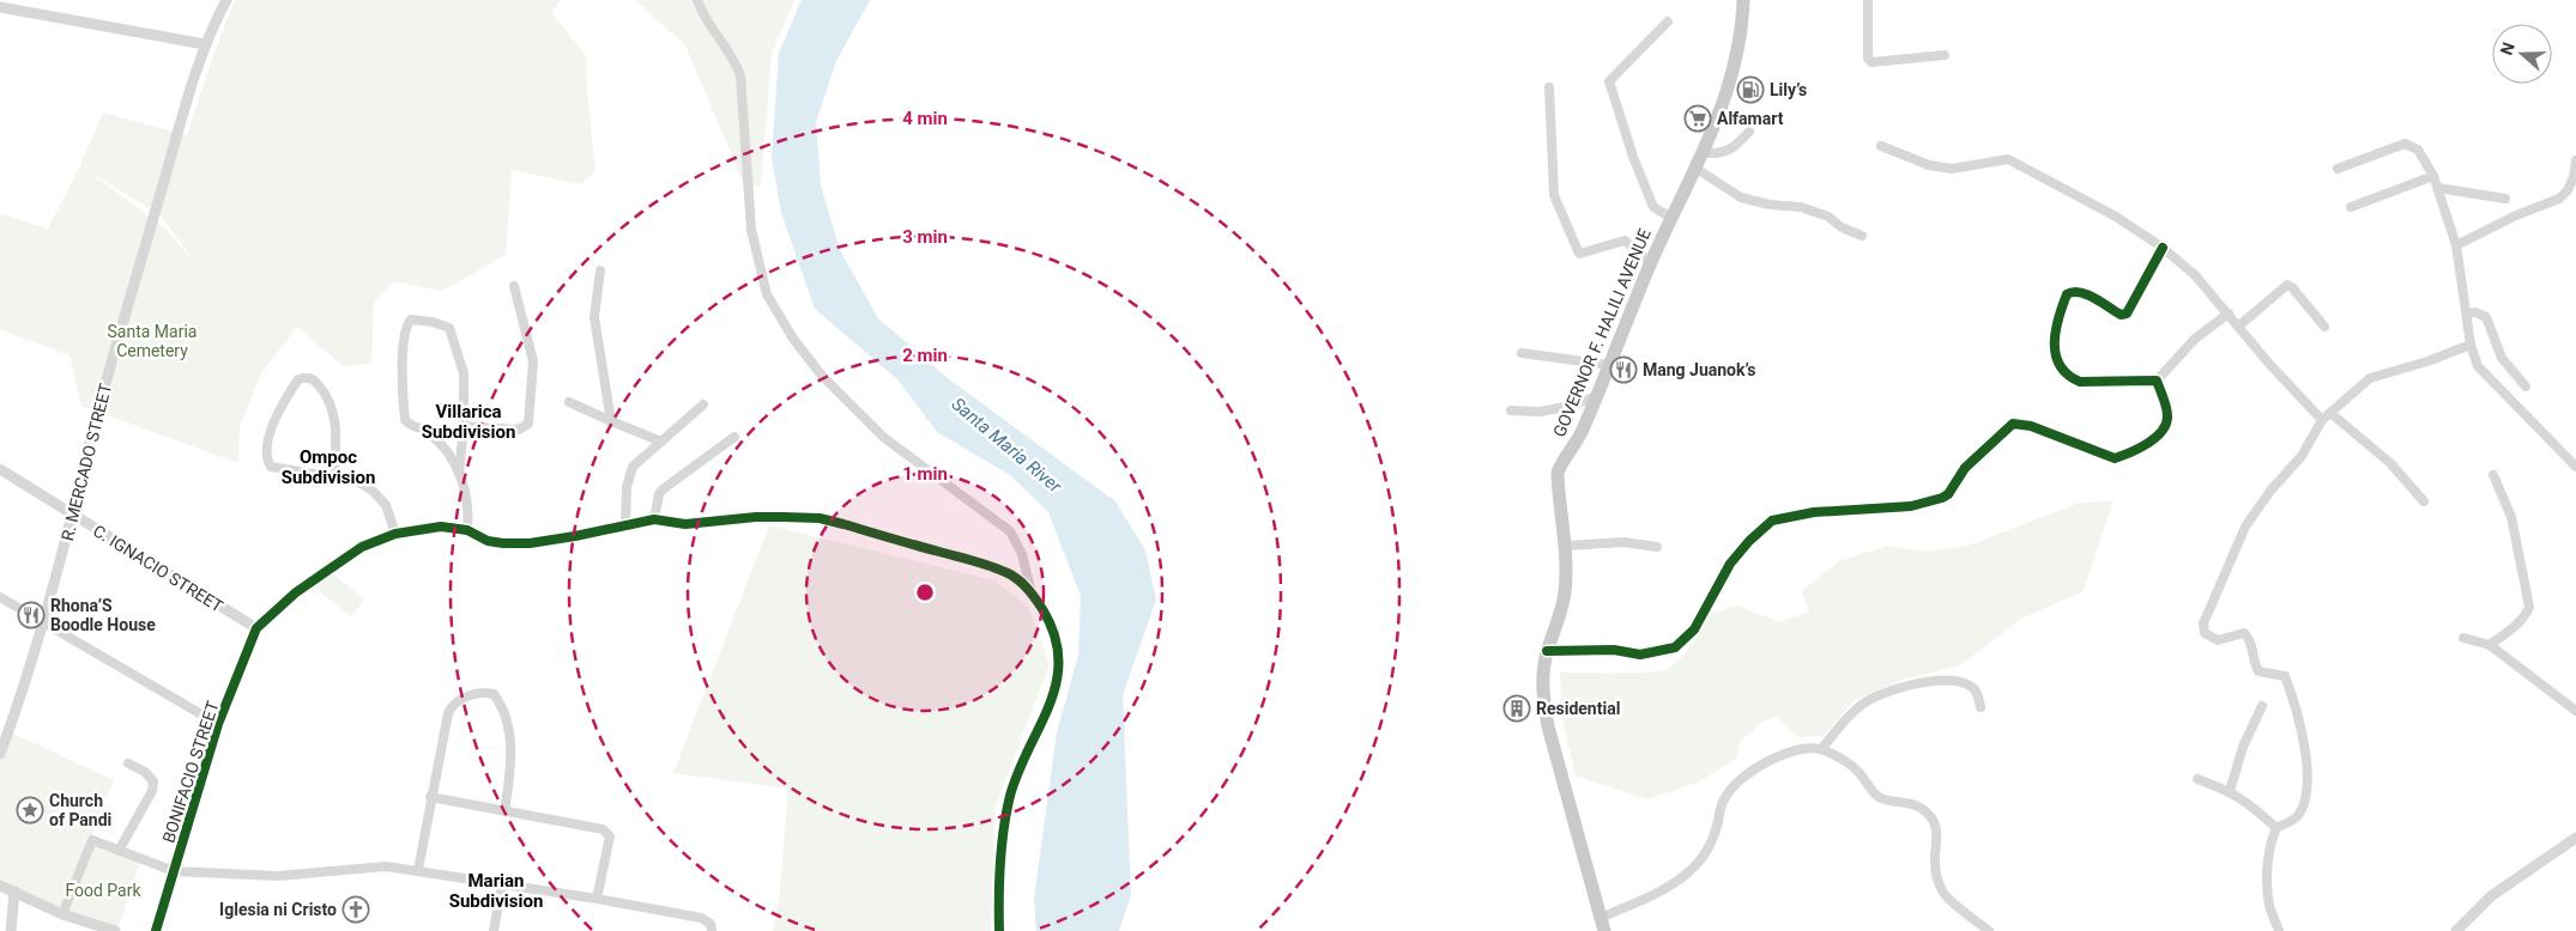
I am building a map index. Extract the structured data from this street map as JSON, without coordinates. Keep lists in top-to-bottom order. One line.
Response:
{"streets":{"main road":["GOVERNOR F. HALILI AVENUE"],"street":["R. MERCADO STREET","C. IGNACIO STREET","BONIFACIO STREET"]},"crossings":[["R. MERCADO STREET","C. IGNACIO STREET"],["C. IGNACIO STREET","BONIFACIO STREET"]],"districts":["Villarica Subdivision","Ompoc Subdivision","Marian Subdivision"],"water":["Santa Maria River"],"parks":["Santa Maria Cemetery","Food Park"],"places":{"fuel station":["Lily’s"],"supermarket":["Alfamart"],"restaurant":["Mang Juanok’s","Rhona’S Boodle House"],"building":["Residential"],"place":["Church of Pandi"],"church":["Iglesia ni Cristo"]},"north":"left","rings":["4 min","3 min","2 min","1 min"]}
